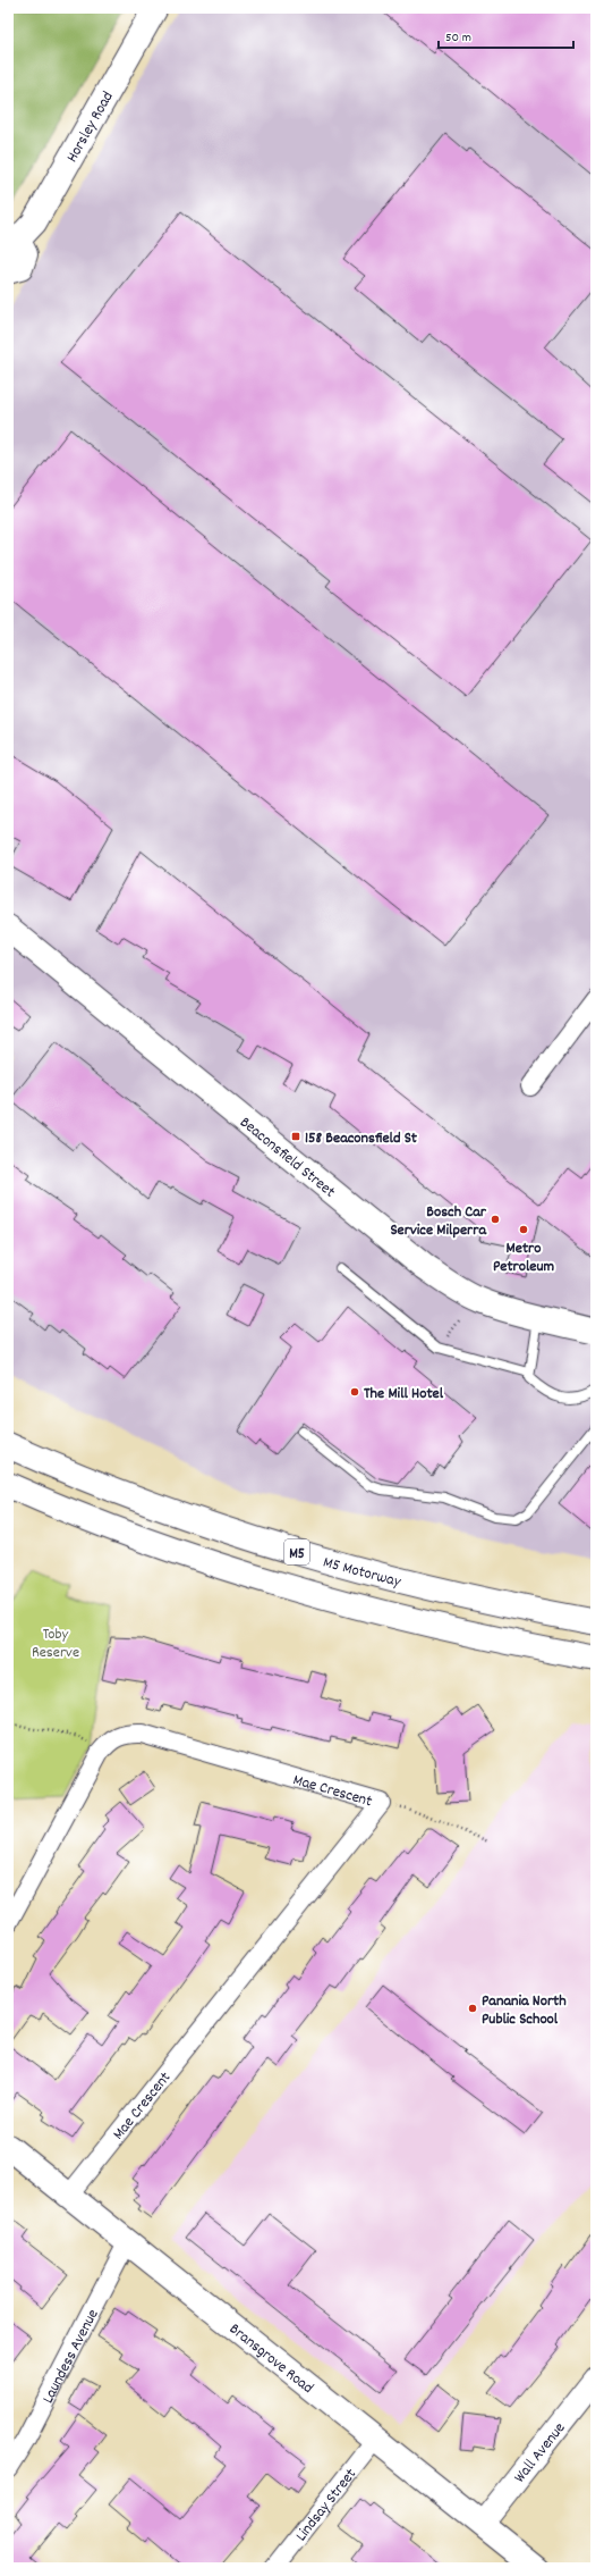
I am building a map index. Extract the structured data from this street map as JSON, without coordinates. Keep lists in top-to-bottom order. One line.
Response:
{"streets":{"main road":["Horsley Road","Beaconsfield Street","M5","M5 Motorway","Bransgrove Road"],"street":["Mae Crescent","Laundess Avenue","Wall Avenue","Lindsay Street"]},"crossings":[["Mae Crescent","Bransgrove Road"],["Laundess Avenue","Bransgrove Road"],["Bransgrove Road","Wall Avenue"],["Bransgrove Road","Lindsay Street"]],"parks":["Toby Reserve"],"places":{"transit":["158 Beaconsfield St"],"other":["Bosch Car Service Milperra","Metro Petroleum","The Mill Hotel","Panania North Public School"]},"scale_bar":"50 m"}
